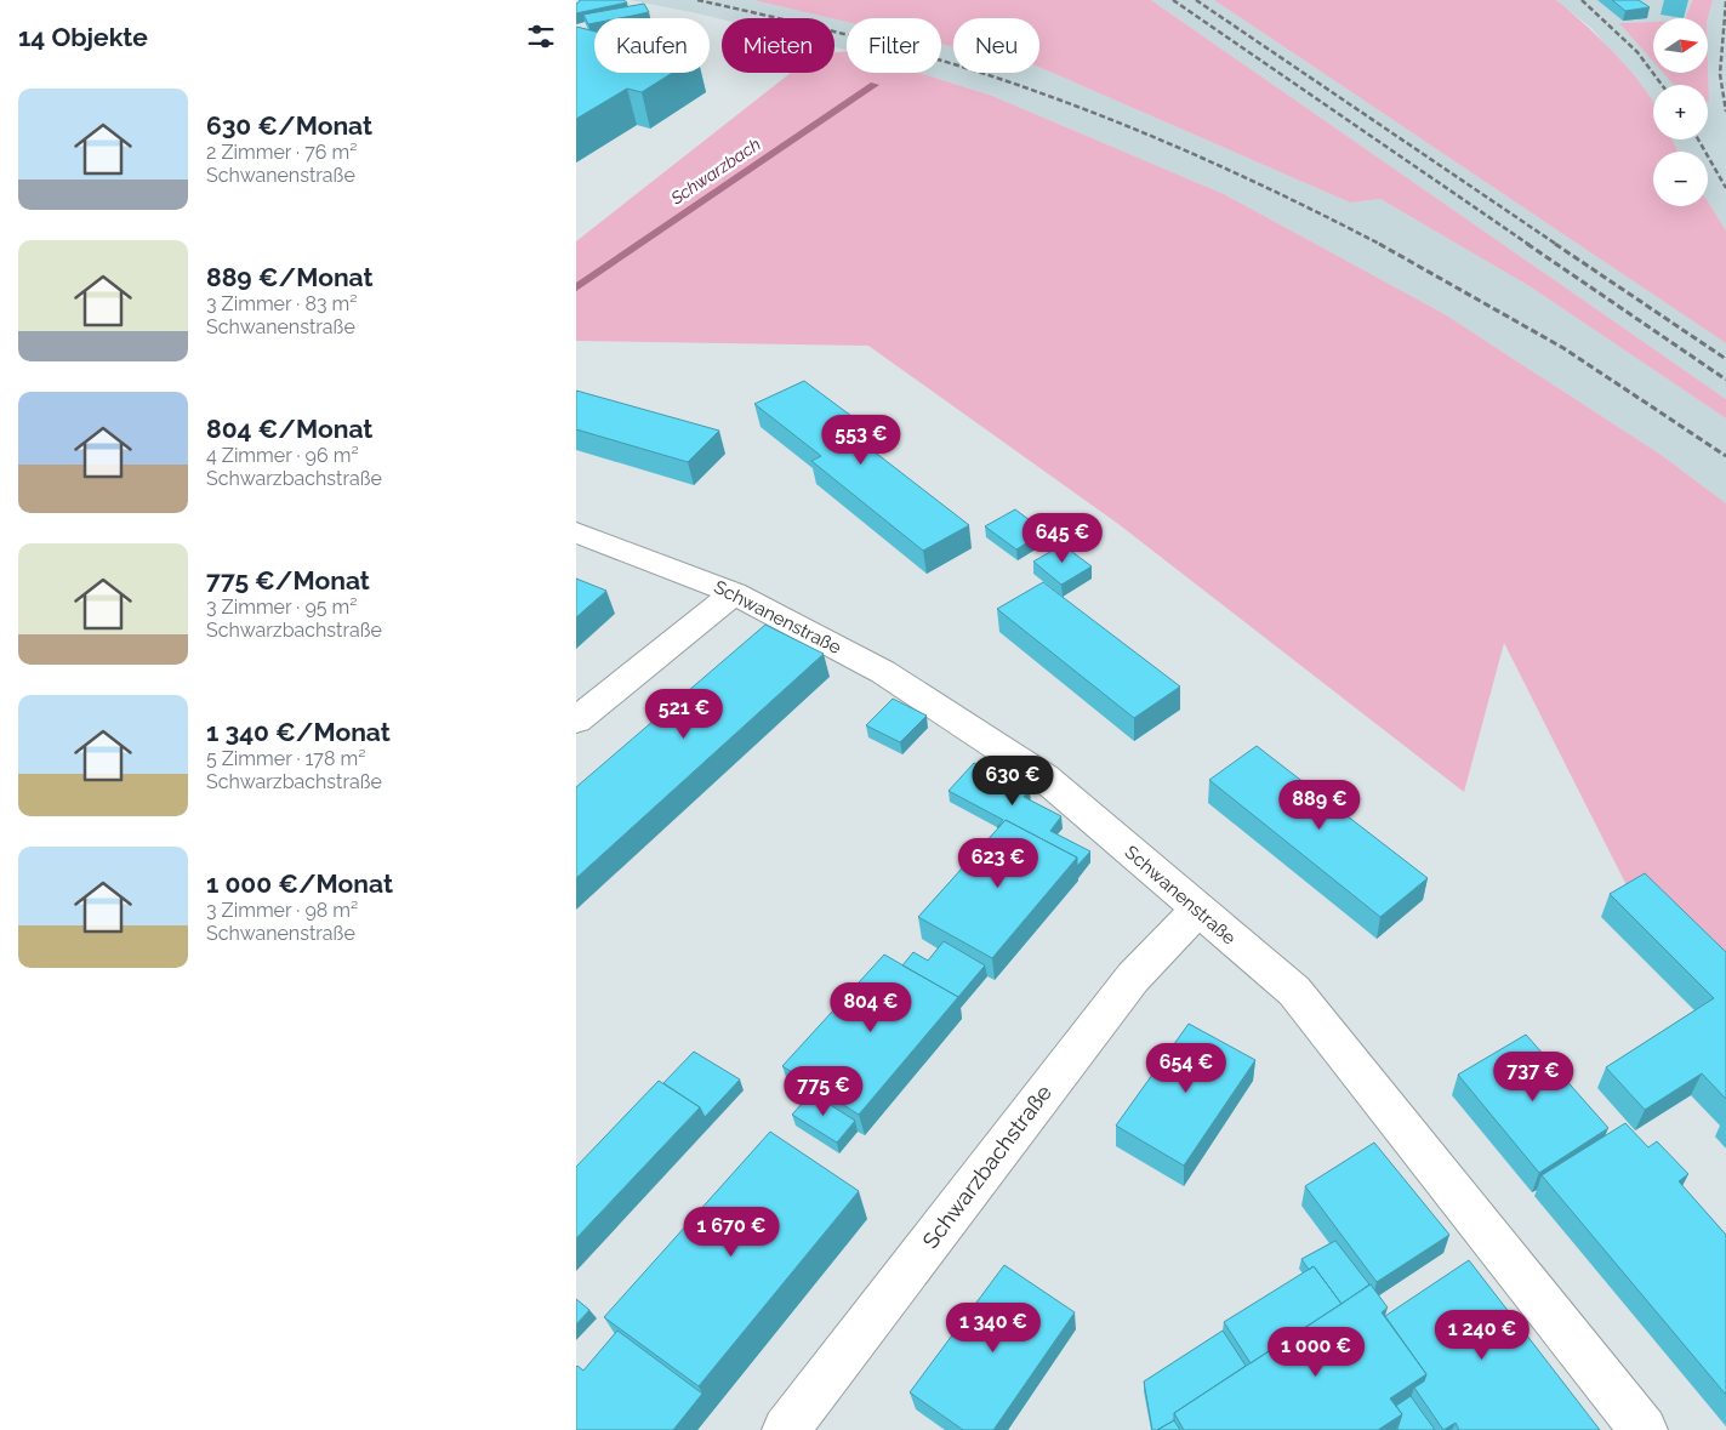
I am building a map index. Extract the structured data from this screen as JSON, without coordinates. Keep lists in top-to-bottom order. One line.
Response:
{"streets":{"street":["Schwanenstraße","Schwarzbachstraße"]},"crossings":[["Schwanenstraße","Schwarzbachstraße"]],"water":["Schwarzbach"],"north":"right","page":{"heading":"14 Objekte","map_buttons":["+","−"],"chip":["Kaufen","Mieten","Filter","Neu"],"list":[{"name":"630 €/Monat","note":"2 Zimmer · 76 m² · Schwanenstraße"},{"name":"889 €/Monat","note":"3 Zimmer · 83 m² · Schwanenstraße"},{"name":"804 €/Monat","note":"4 Zimmer · 96 m² · Schwarzbachstraße"},{"name":"775 €/Monat","note":"3 Zimmer · 95 m² · Schwarzbachstraße"},{"name":"1 340 €/Monat","note":"5 Zimmer · 178 m² · Schwarzbachstraße"},{"name":"1 000 €/Monat","note":"3 Zimmer · 98 m² · Schwanenstraße"}],"price":["553 €","645 €","521 €","630 €","889 €","623 €","804 €","654 €","737 €","775 €","1 670 €","1 340 €","1 240 €","1 000 €"]}}
